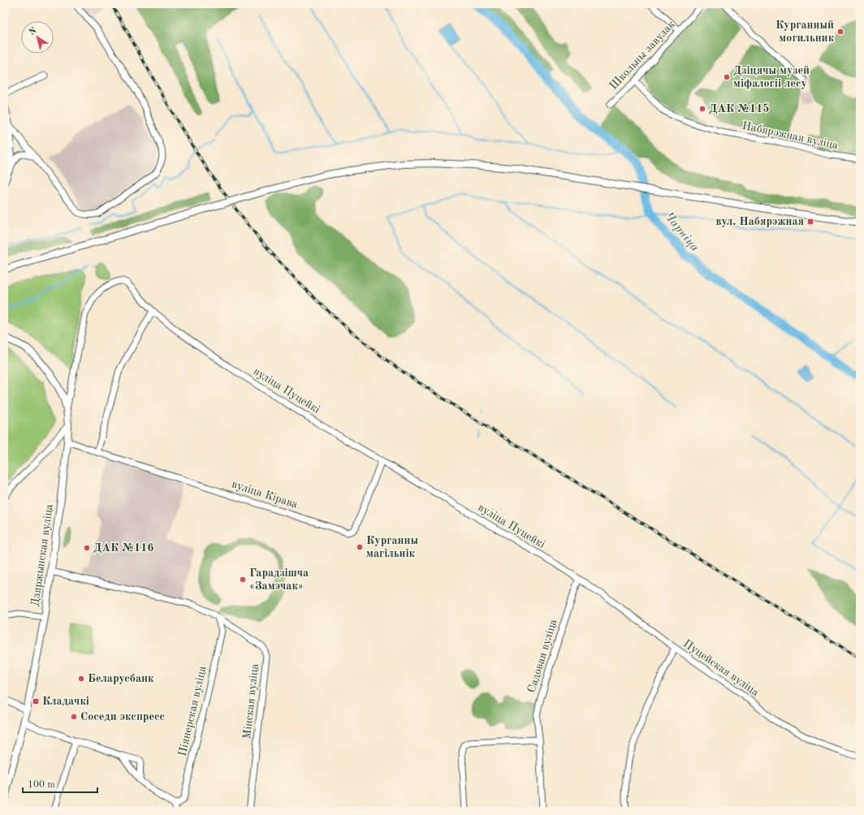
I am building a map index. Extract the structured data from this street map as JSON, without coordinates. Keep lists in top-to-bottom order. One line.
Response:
{"streets":{"main road":["Дзяржынская вуліца"],"street":["Школьны завулак","Набярэжная вуліца","вуліца Пуцейкі","вуліца Кірава","Садовая вуліца","Пуцейская вуліца","Мінская вуліца","Піянерская вуліца"]},"crossings":[["Школьны завулак","Набярэжная вуліца"],["вуліца Пуцейкі","вуліца Кірава"],["вуліца Пуцейкі","Дзяржынская вуліца"],["вуліца Пуцейкі","Садовая вуліца"],["вуліца Пуцейкі","Пуцейская вуліца"],["вуліца Кірава","Дзяржынская вуліца"],["Дзяржынская вуліца","Мінская вуліца"],["Садовая вуліца","Пуцейская вуліца"],["Мінская вуліца","Піянерская вуліца"]],"water":["Чарніца"],"places":{"other":["Курганный могильник","Дзіцячы музей міфалогіі лесу","ДАК №115","Курганны магільнік","ДАК №116","Гарадзішча «Замэчак»","Беларусбанк","Соседи экспресс"],"transit":["вул. Набярэжная","Кладачкі"]},"scale_bar":"100 m","north":"top left"}
